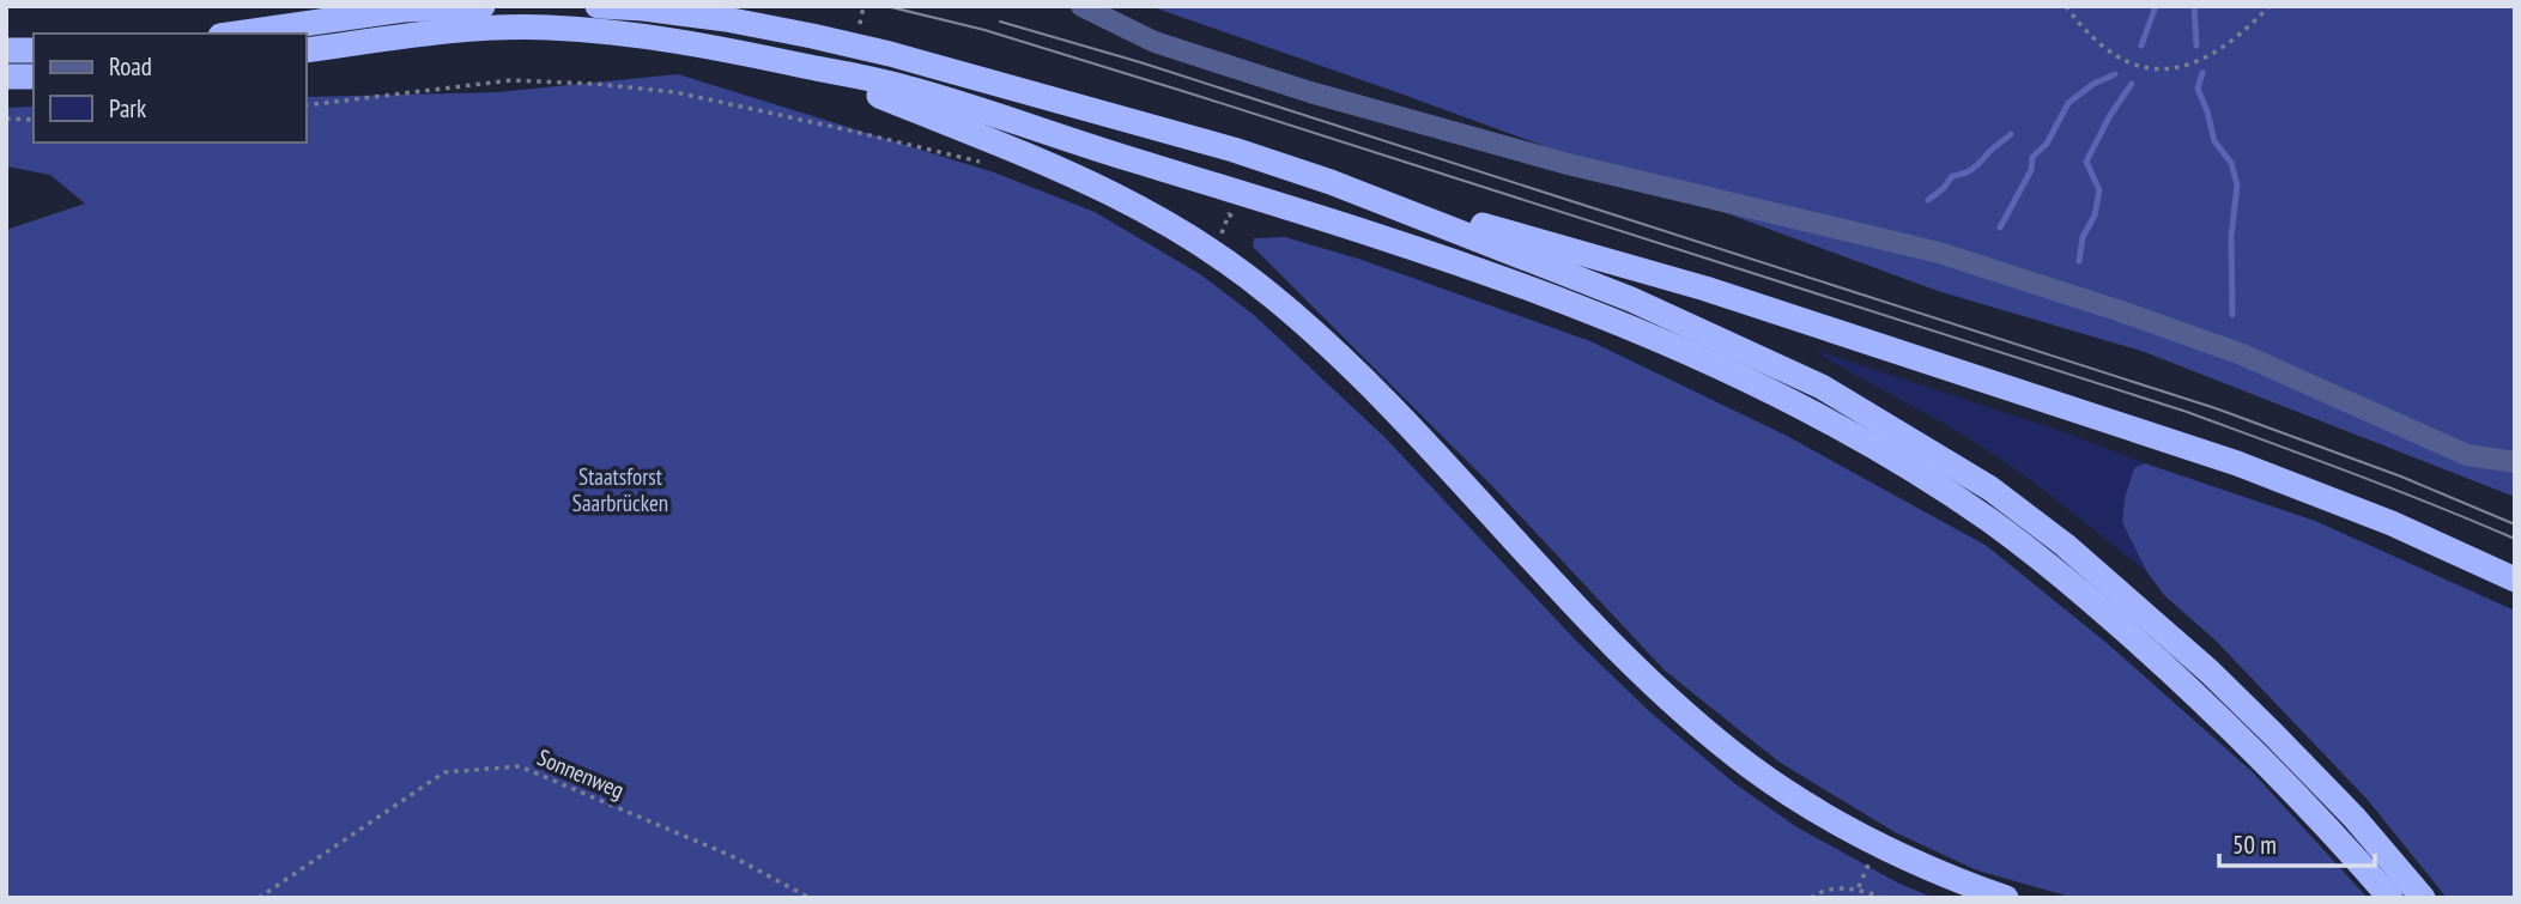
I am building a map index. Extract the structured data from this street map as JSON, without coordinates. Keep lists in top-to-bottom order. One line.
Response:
{"streets":{"path":["Sonnenweg"]},"parks":["Staatsforst Saarbrücken"],"legend":["Road","Park"],"scale_bar":"50 m"}
